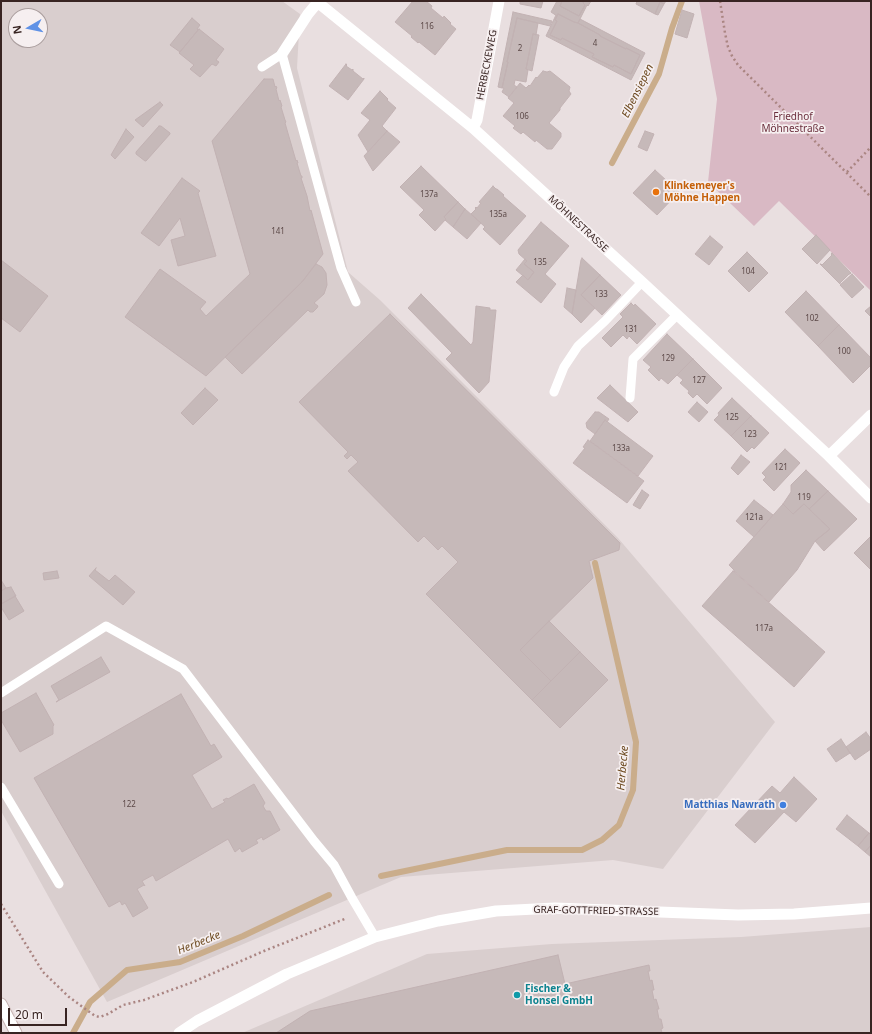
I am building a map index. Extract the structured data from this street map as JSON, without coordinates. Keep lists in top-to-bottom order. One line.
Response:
{"streets":{"street":["HERBECKEWEG","MÖHNESTRASSE","GRAF-GOTTFRIED-STRASSE"]},"crossings":[["HERBECKEWEG","MÖHNESTRASSE"]],"water":["Elbensiepen","Herbecke"],"parks":["Friedhof Möhnestraße"],"places":["Klinkemeyer's Möhne Happen","Matthias Nawrath","Fischer & Honsel GmbH"],"house_numbers":["116","4","2","106","137a","135a","141","135","104","133","102","131","100","129","127","125","123","133a","121","119","121a","117a","122"],"scale_bar":"20 m","north":"left"}
